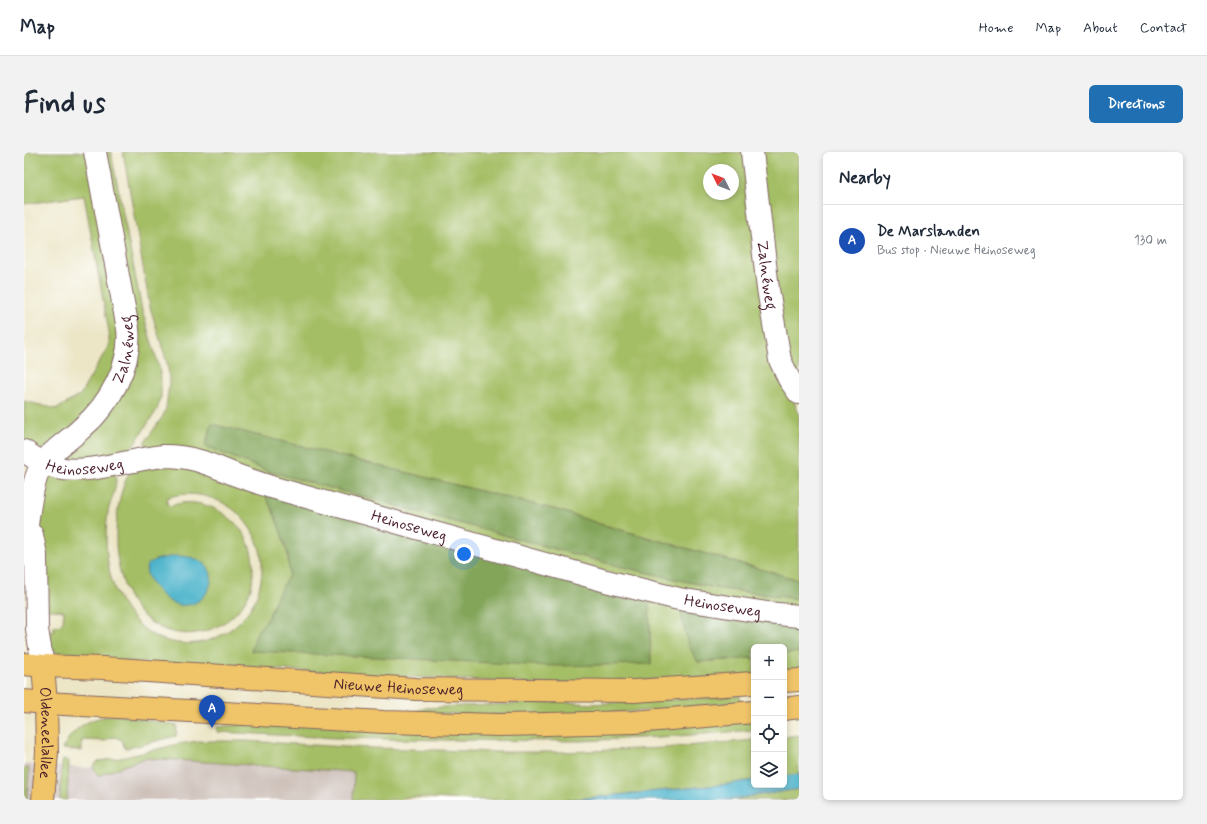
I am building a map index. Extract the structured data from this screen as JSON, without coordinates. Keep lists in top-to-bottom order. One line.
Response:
{"streets":{"main road":["Nieuwe Heinoseweg","Oldeneelallee"],"street":["Zalnéweg","Heinoseweg"]},"crossings":[["Zalnéweg","Heinoseweg"],["Zalnéweg","Nieuwe Heinoseweg"],["Zalnéweg","Oldeneelallee"],["Nieuwe Heinoseweg","Oldeneelallee"]],"north":"top left","page":{"header":"Map","nav":["Home","Map","About","Contact"],"buttons":"Directions","title":"Find us","heading":"Nearby","list":[{"mark":"A","name":"De Marslanden","note":"Bus stop · Nieuwe Heinoseweg","value":"130 m"}],"map_buttons":["+","−"],"pins":"A"}}
